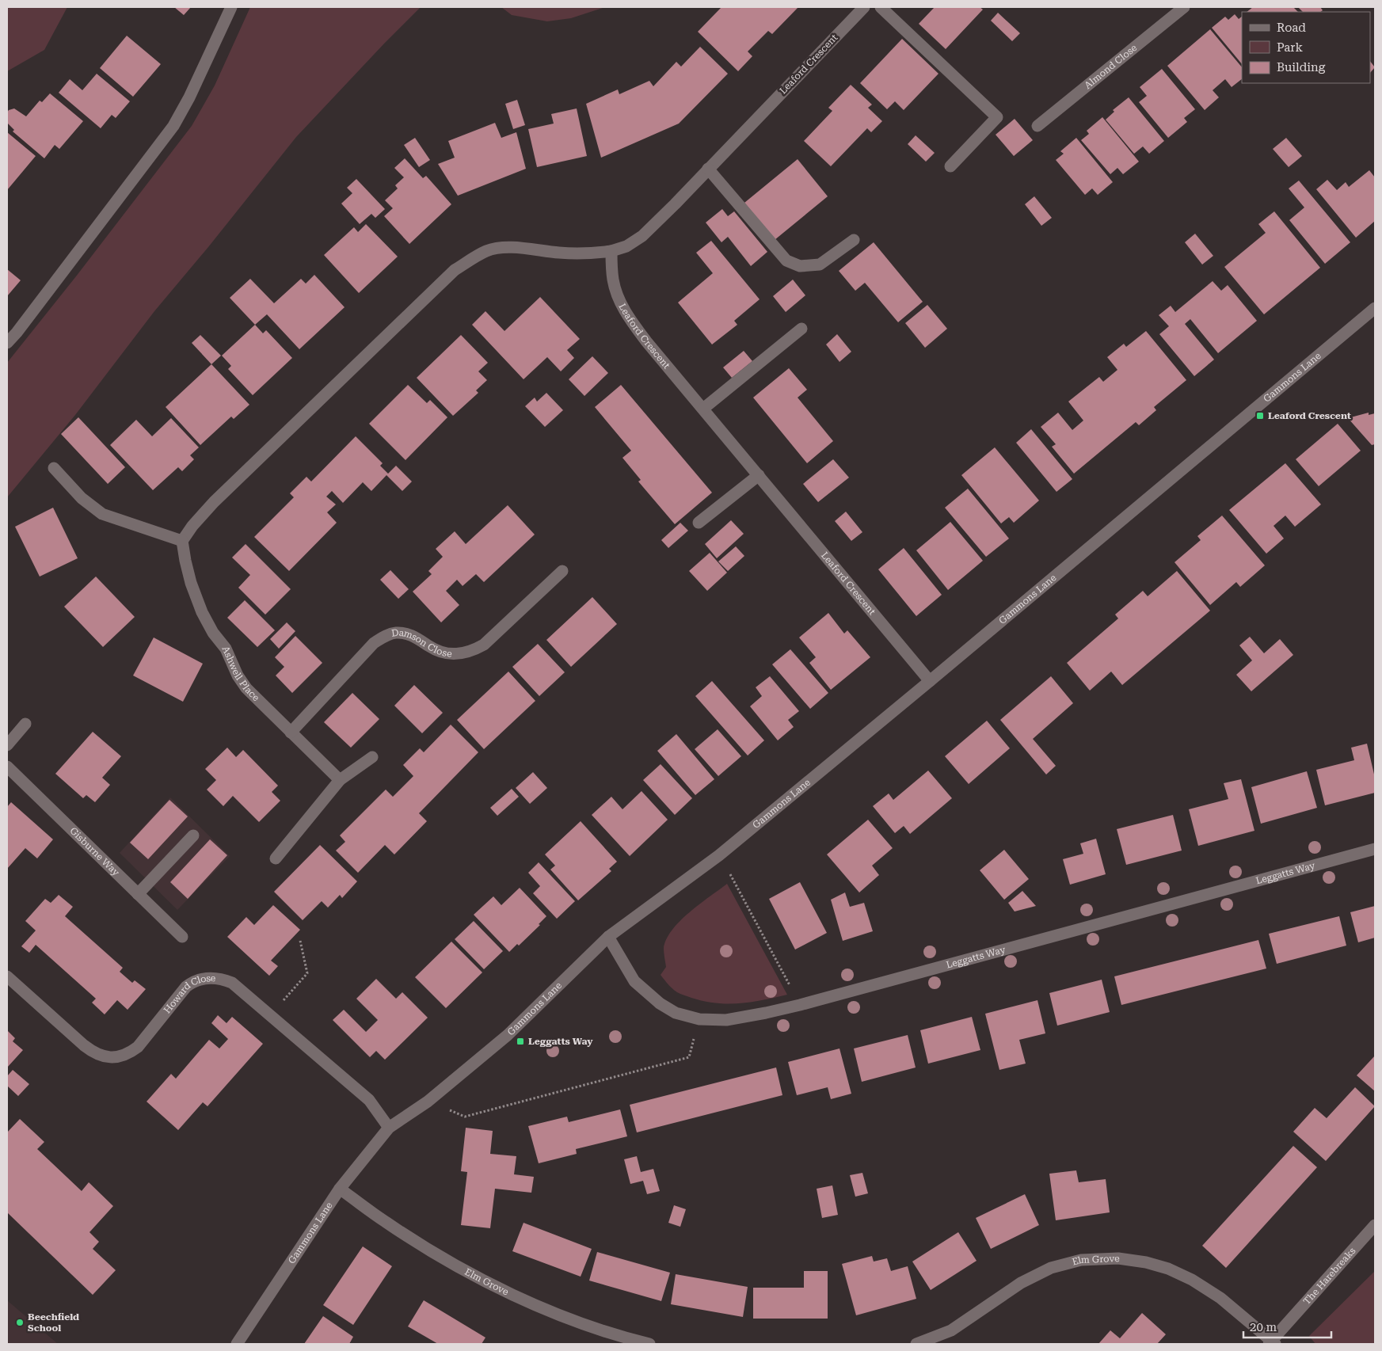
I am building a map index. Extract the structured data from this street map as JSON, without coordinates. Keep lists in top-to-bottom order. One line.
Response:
{"streets":{"street":["Leaford Crescent","Almond Close","Gammons Lane","Damson Close","Ashwell Place","Gisburne Way","Leggatts Way","Howard Close","Elm Grove","The Harebreaks"]},"crossings":[["Leaford Crescent","Gammons Lane"],["Gammons Lane","Leggatts Way"],["Gammons Lane","Howard Close"],["Gammons Lane","Elm Grove"],["Damson Close","Ashwell Place"],["Elm Grove","The Harebreaks"]],"places":{"transit":["Leaford Crescent","Leggatts Way"],"other":["Beechfield School"]},"legend":["Road","Park","Building"],"scale_bar":"20 m"}
